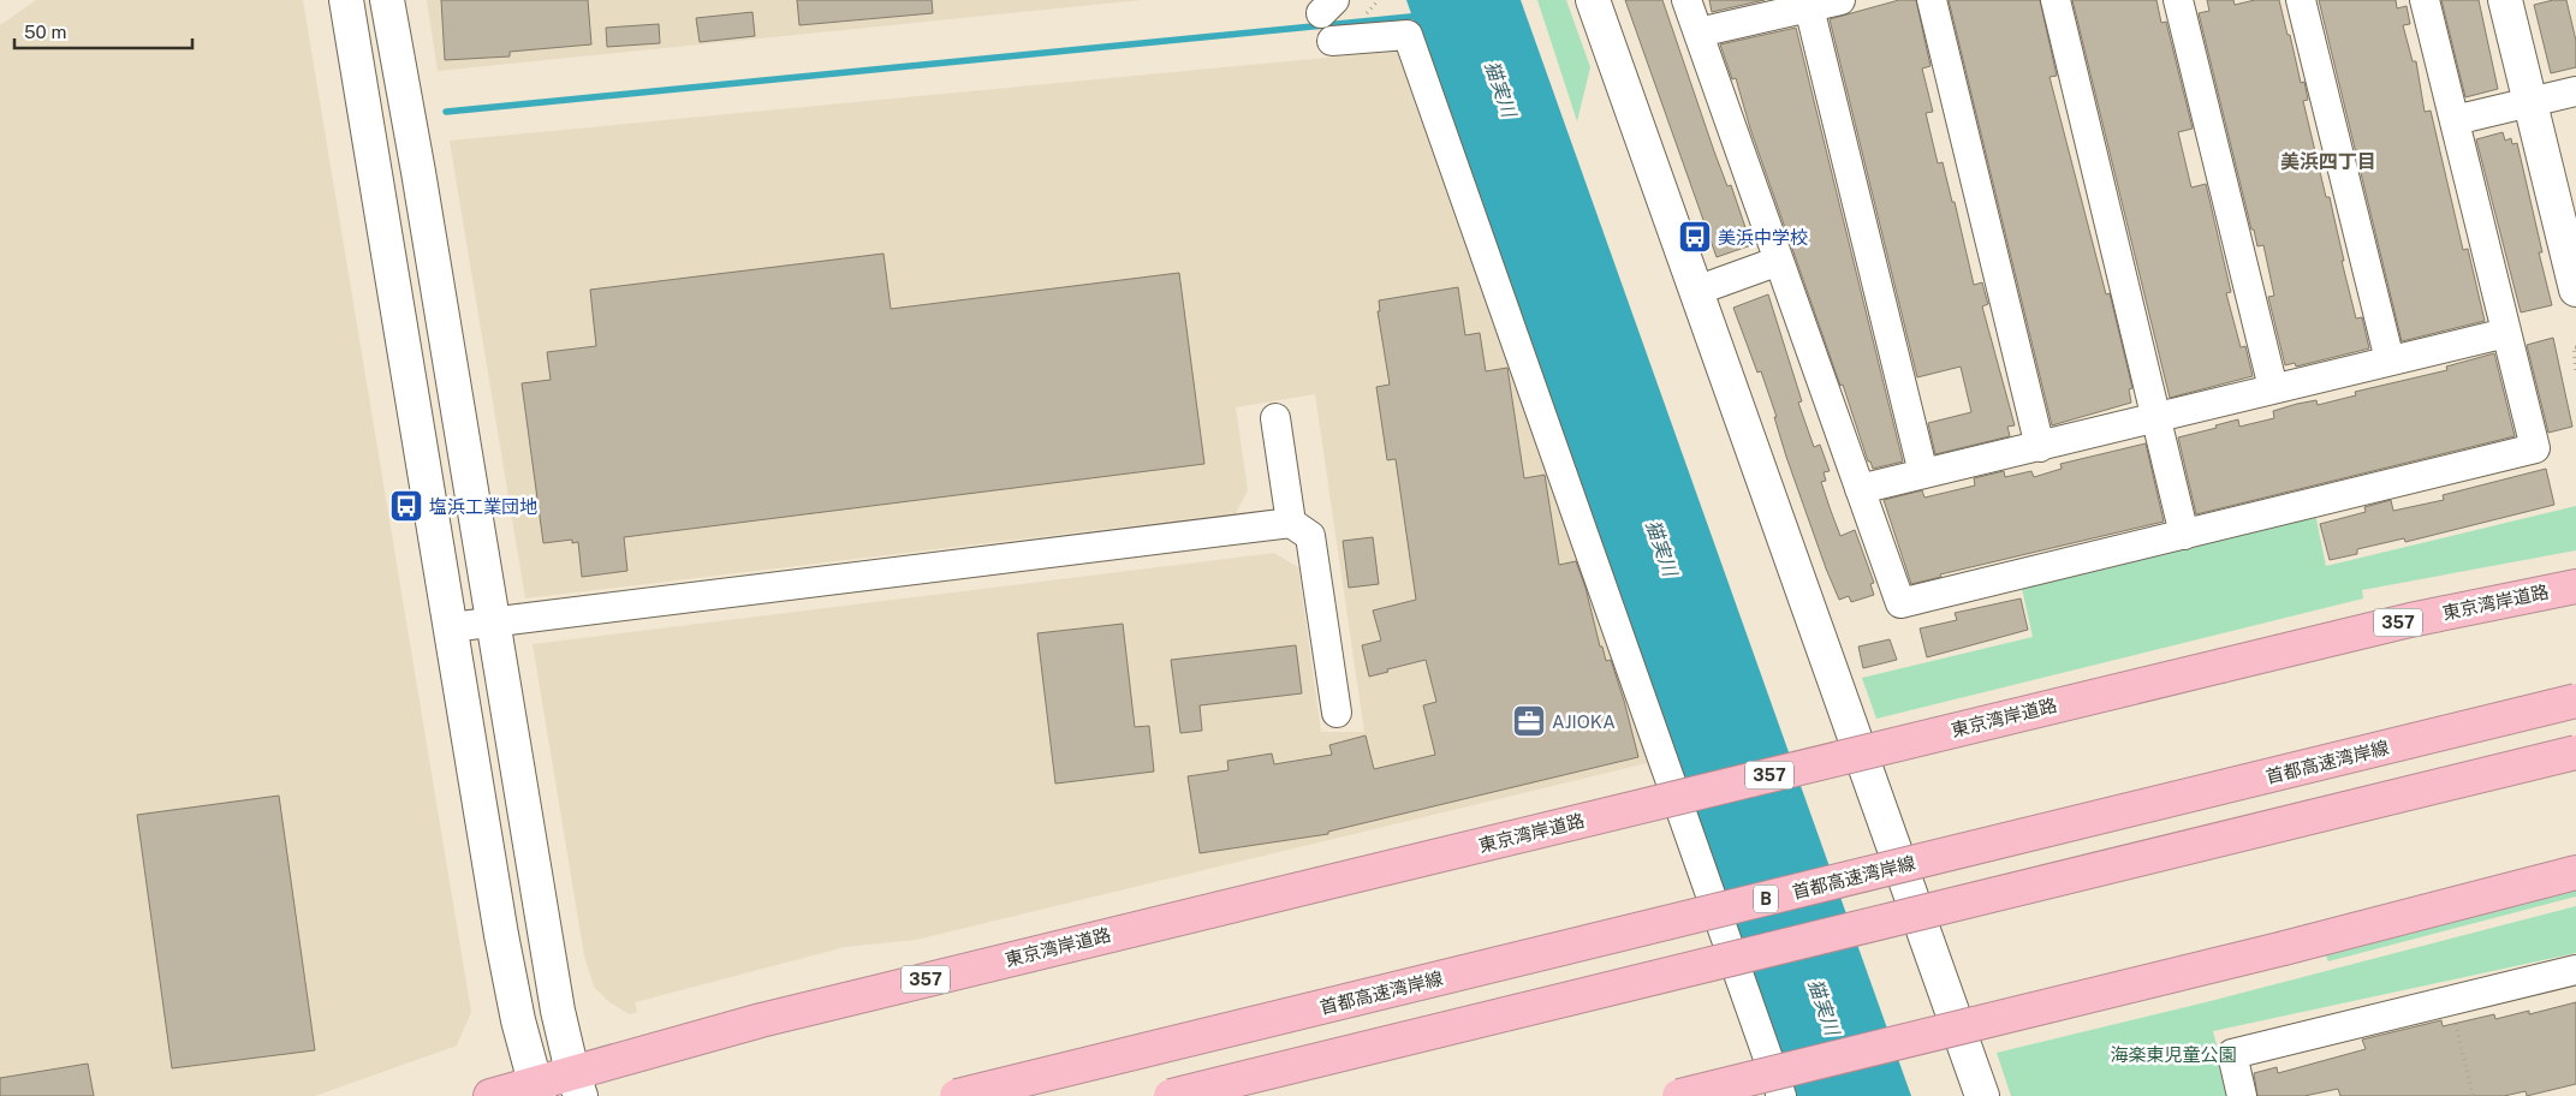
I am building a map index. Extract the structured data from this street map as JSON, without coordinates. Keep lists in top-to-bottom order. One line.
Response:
{"streets":{"highway":["東京湾岸道路","357","首都高速湾岸線","B"]},"districts":["美浜四丁目"],"water":["猫実川"],"parks":["海楽東児童公園"],"places":{"bus stop":["美浜中学校","塩浜工業団地"],"office":["AJIOKA"]},"scale_bar":"50 m"}
